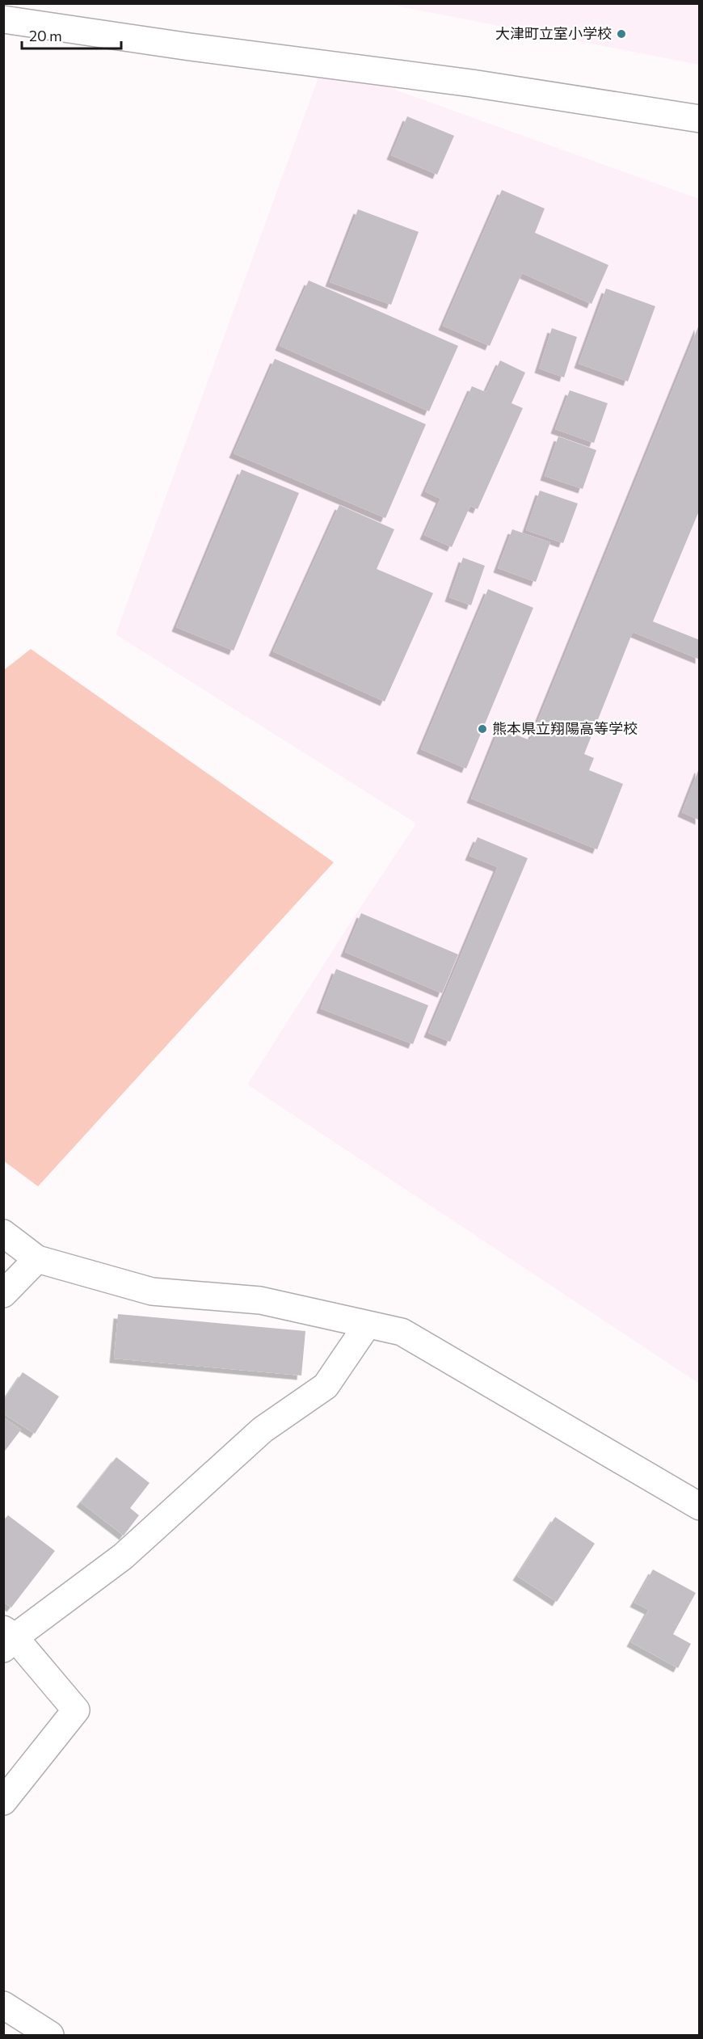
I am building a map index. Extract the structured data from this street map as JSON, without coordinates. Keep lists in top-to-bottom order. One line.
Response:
{"places":["大津町立室小学校","熊本県立翔陽高等学校"],"scale_bar":"20 m"}
